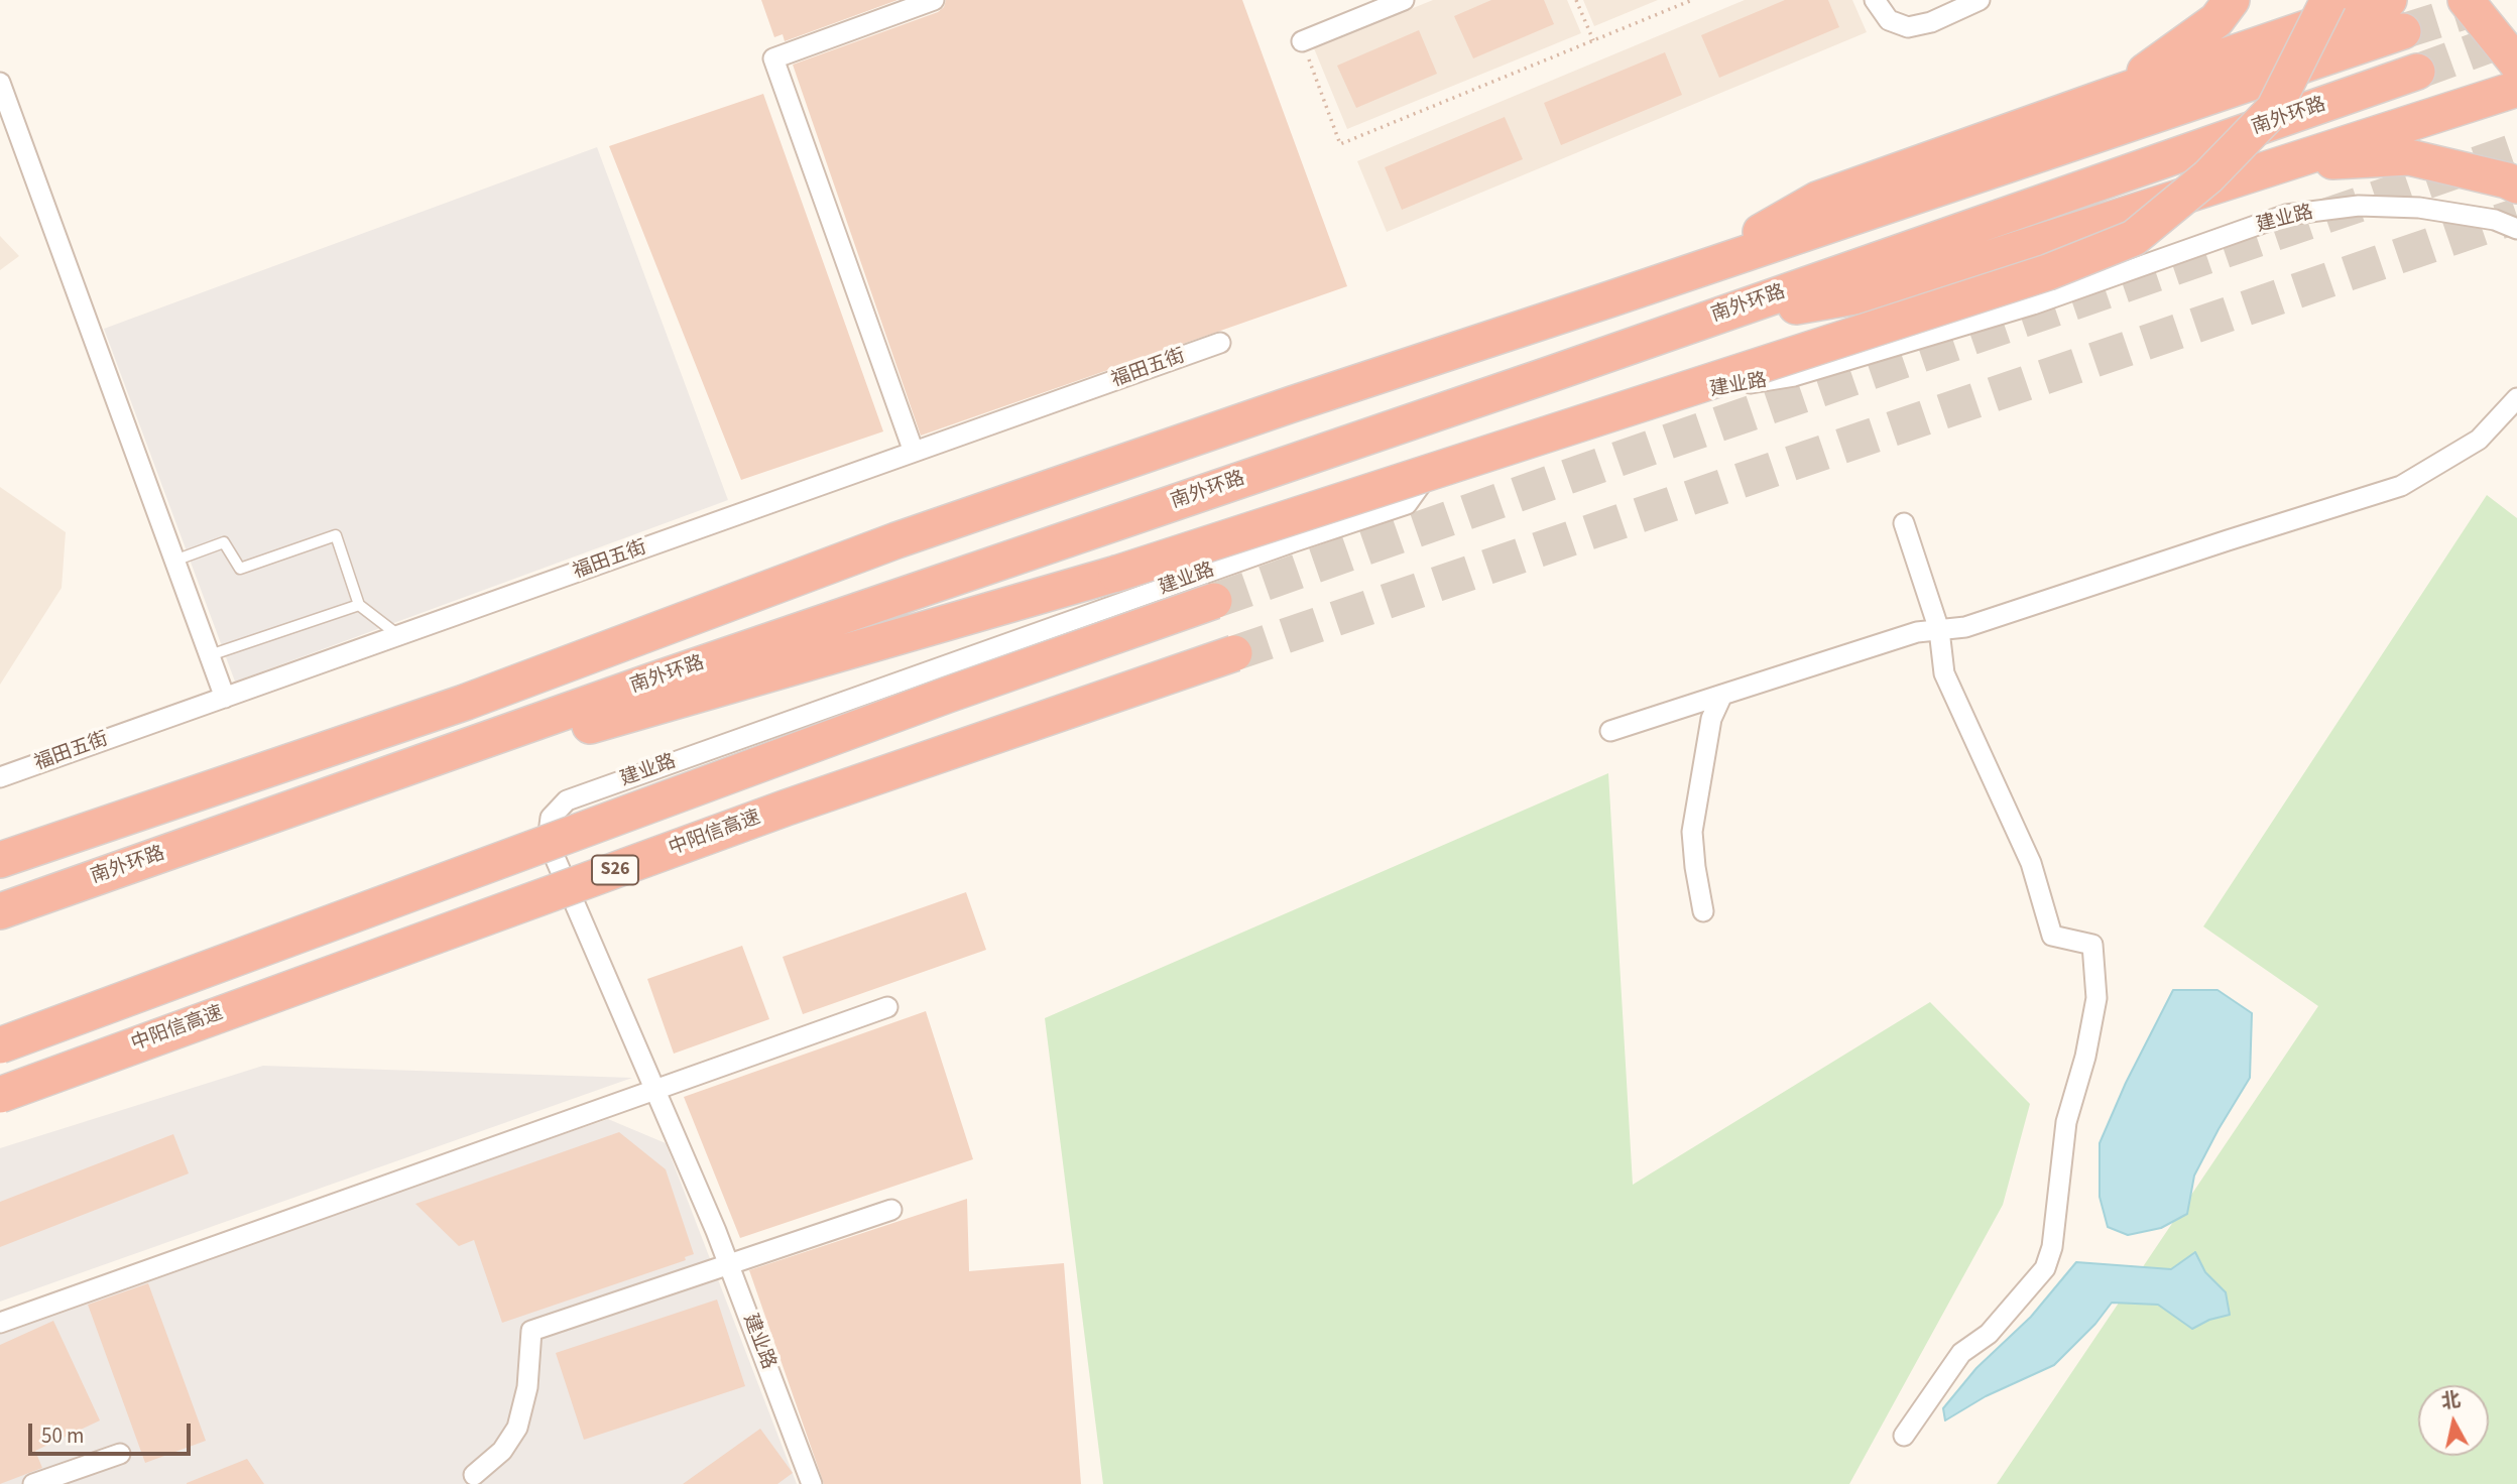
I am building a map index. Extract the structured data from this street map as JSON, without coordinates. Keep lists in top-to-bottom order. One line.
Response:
{"streets":{"highway":["南外环路","中阳信高速","S26"],"street":["建业路","福田五街"]},"scale_bar":"50 m","north":"top"}
